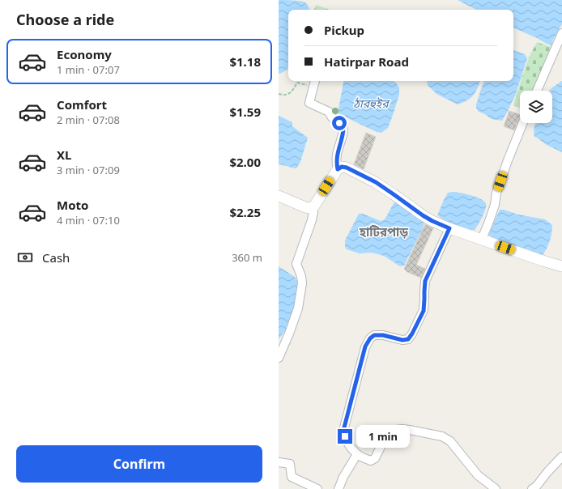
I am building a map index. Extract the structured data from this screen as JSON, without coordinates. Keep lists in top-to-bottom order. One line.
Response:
{"districts":["হাটিরপাড়"],"water":["ঠারহুইর"],"page":{"heading":"Choose a ride","banner":["Pickup","Hatirpar Road"],"list":[{"name":"Economy","note":"1 min · 07:07","value":"$1.18"},{"name":"Comfort","note":"2 min · 07:08","value":"$1.59"},{"name":"XL","note":"3 min · 07:09","value":"$2.00"},{"name":"Moto","note":"4 min · 07:10","value":"$2.25"}],"pay":["Cash","360 m"],"bubble":"1 min","buttons":"Confirm"}}
